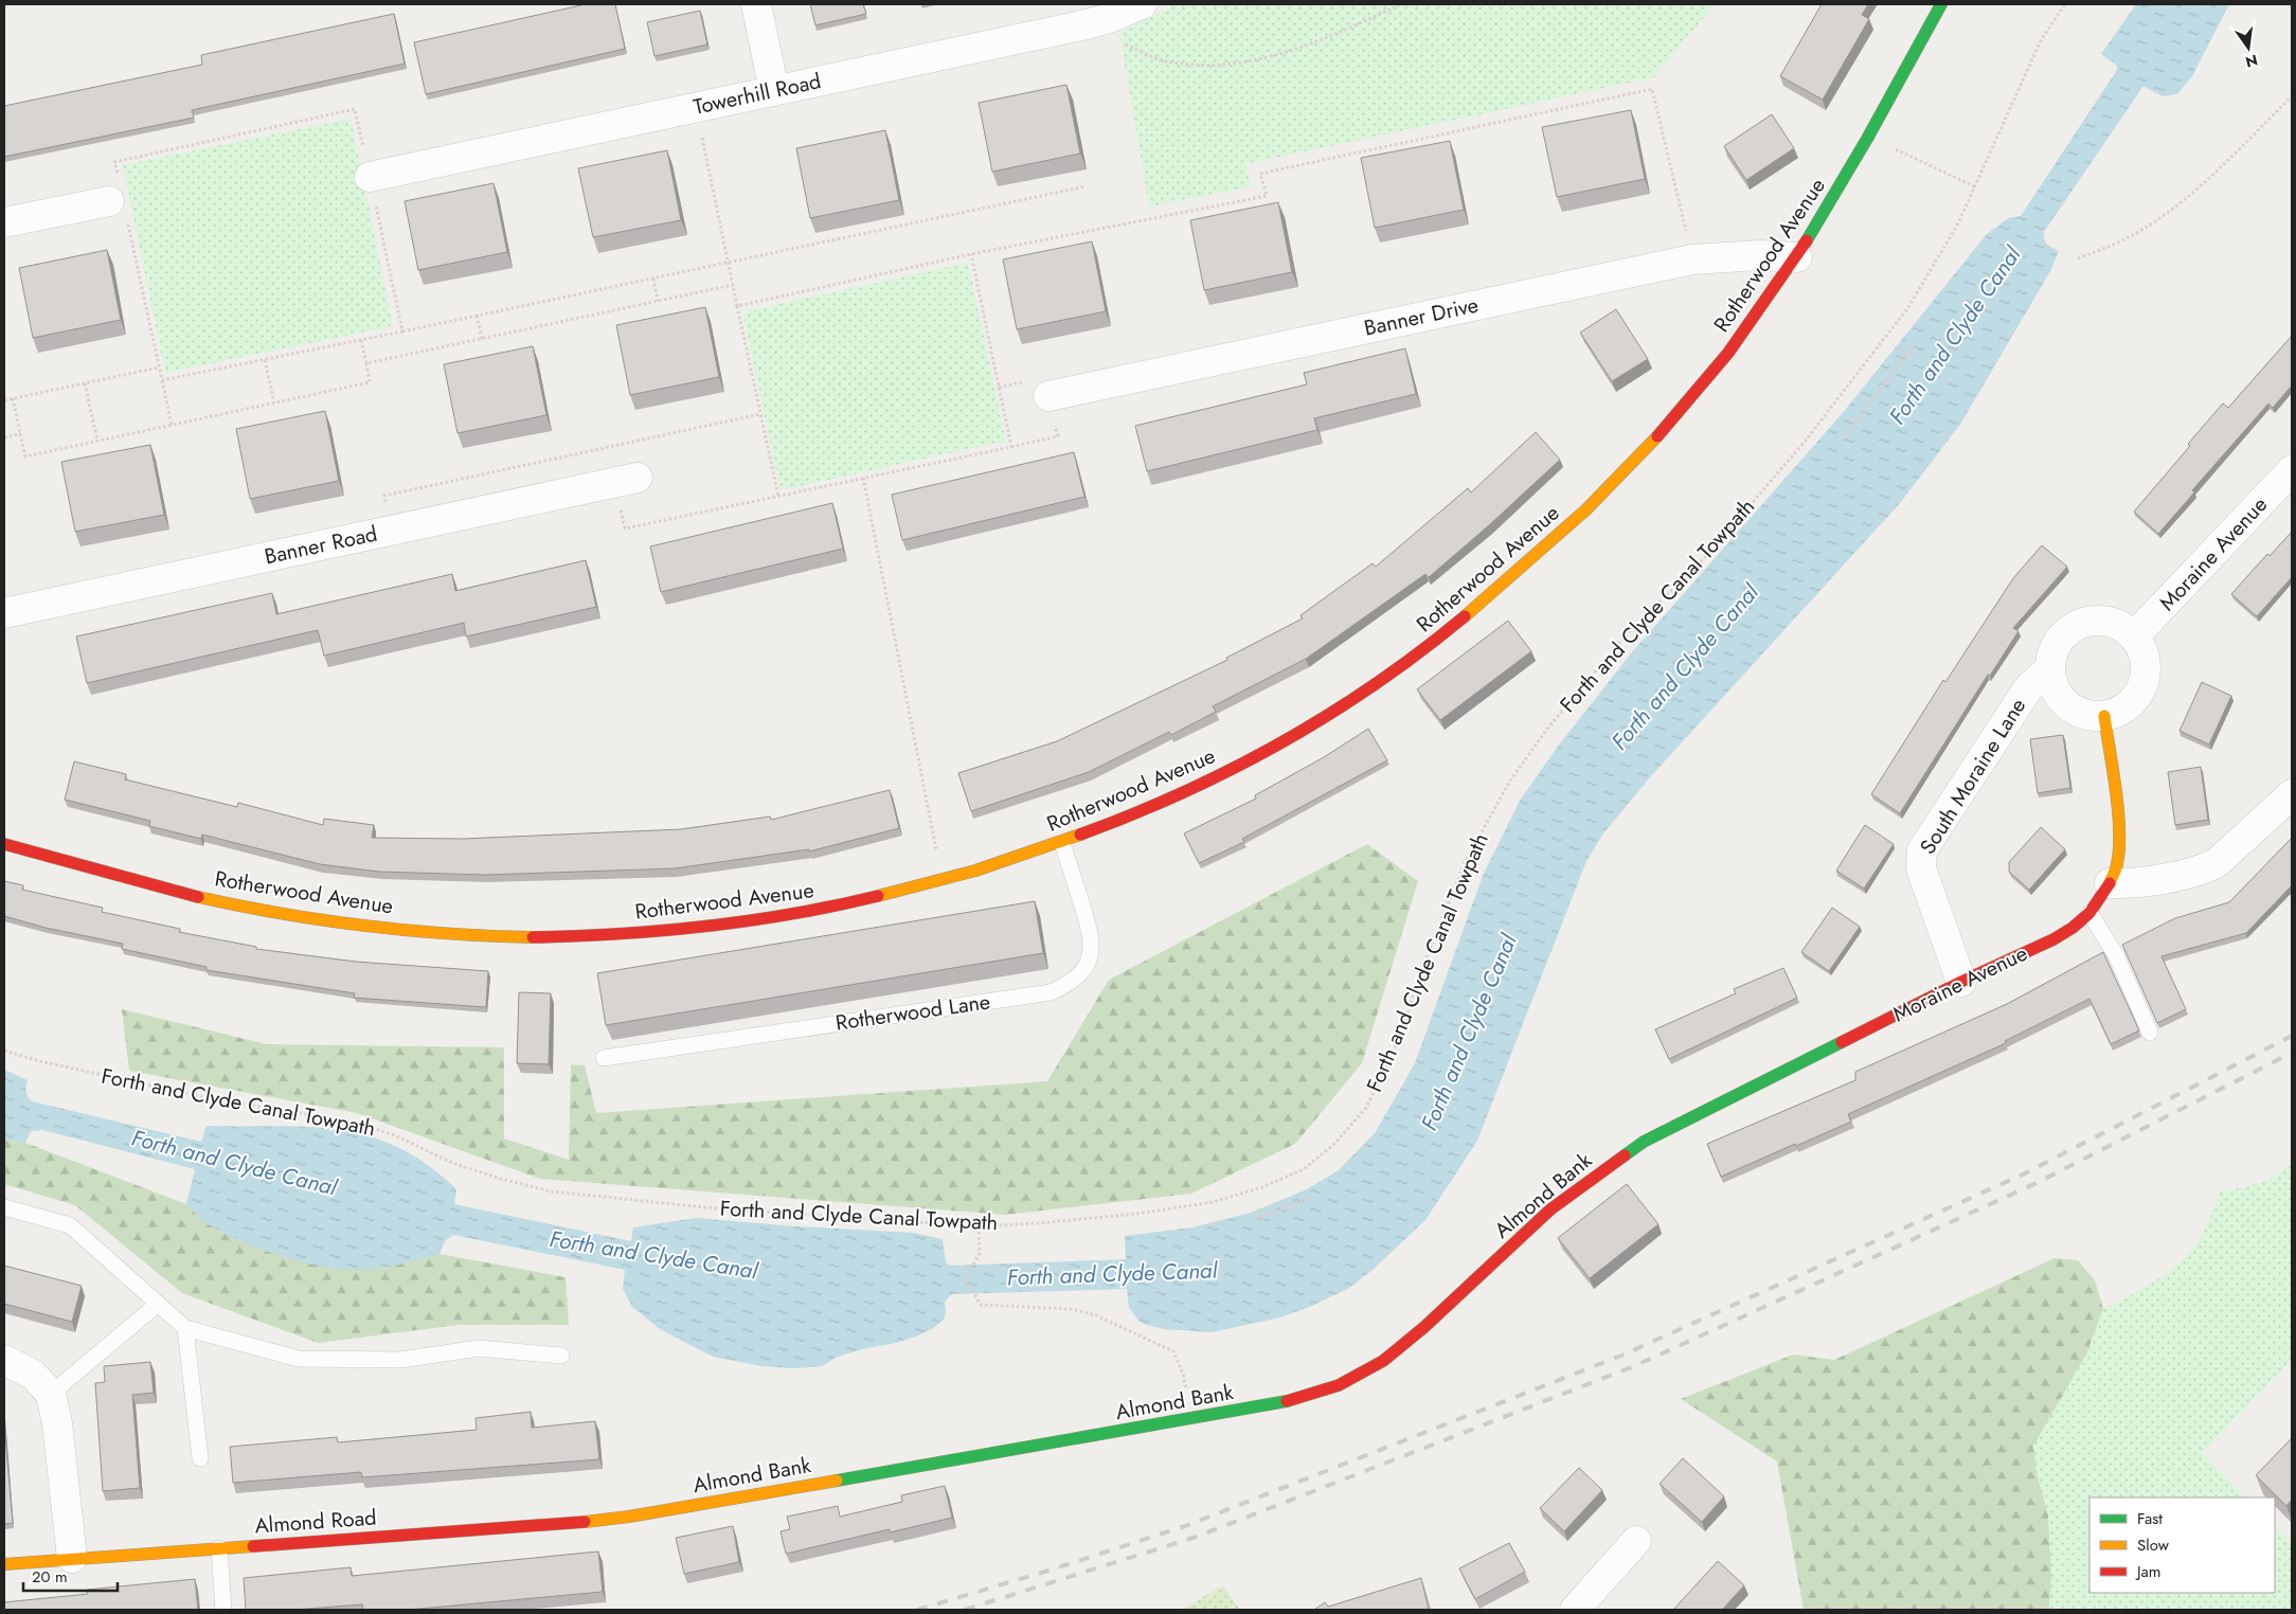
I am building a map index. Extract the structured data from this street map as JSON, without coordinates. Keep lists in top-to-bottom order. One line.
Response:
{"streets":{"street":["Towerhill Road","Rotherwood Avenue","Banner Drive","Banner Road","Moraine Avenue","South Moraine Lane","Almond Bank","Almond Road"],"lane":["Rotherwood Lane"],"path":["Forth and Clyde Canal Towpath"]},"crossings":[["Rotherwood Avenue","Banner Drive"],["Rotherwood Avenue","Rotherwood Lane"],["Moraine Avenue","South Moraine Lane"],["Moraine Avenue","Almond Bank"],["Almond Bank","Almond Road"]],"water":["Forth and Clyde Canal"],"legend":["Fast","Slow","Jam"],"scale_bar":"20 m","north":"bottom"}
